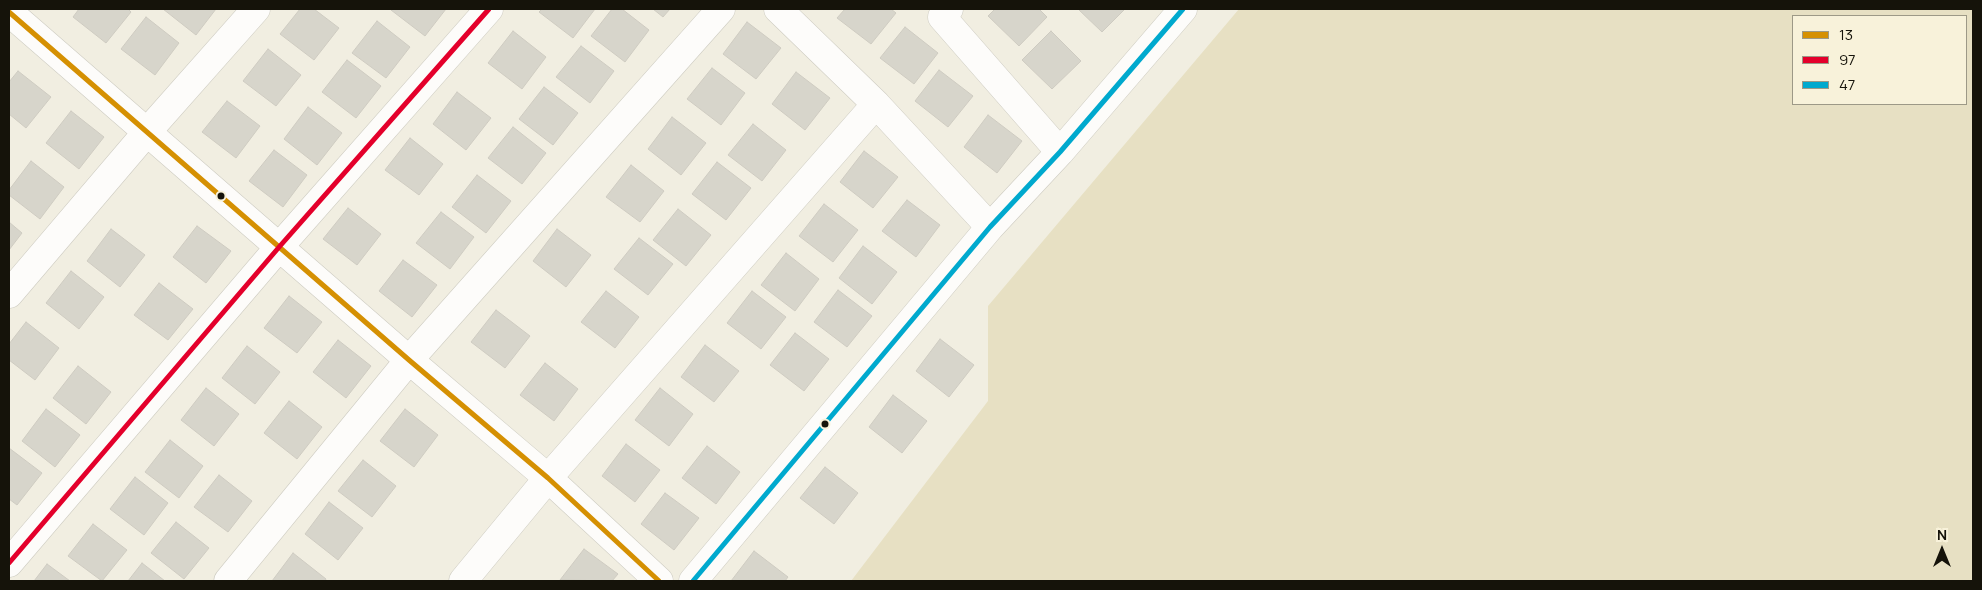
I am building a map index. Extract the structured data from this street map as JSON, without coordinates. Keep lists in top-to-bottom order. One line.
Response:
{"lines":["transit line 97","transit line 47","transit line 13"],"legend":["13","97","47"],"north":"top"}
